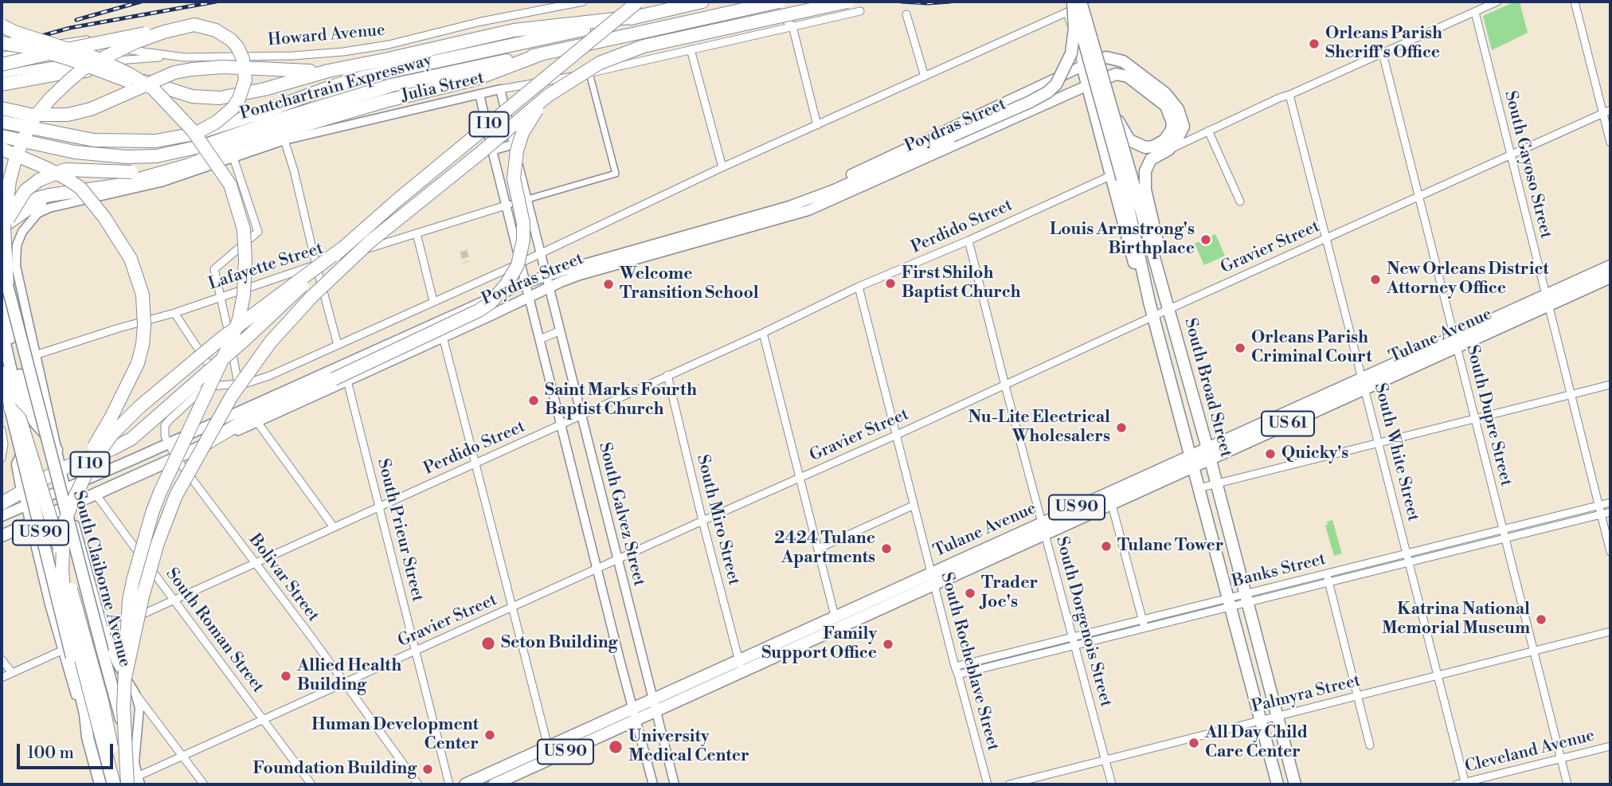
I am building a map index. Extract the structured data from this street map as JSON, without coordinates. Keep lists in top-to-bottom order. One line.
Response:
{"streets":{"highway":["Pontchartrain Expressway","I 10"],"main road":["Poydras Street","Tulane Avenue","South Broad Street","US 61","US 90","South Claiborne Avenue"],"street":["Howard Avenue","Julia Street","South Gayoso Street","Perdido Street","Gravier Street","Lafayette Street","South Dupre Street","South White Street","South Galvez Street","South Miro Street","South Prieur Street","Banks Street","Bolivar Street","South Dorgenois Street","South Roman Street","South Rocheblave Street","Palmyra Street","Cleveland Avenue"]},"crossings":[["Julia Street","South Galvez Street"],["Julia Street","South Claiborne Avenue"],["I 10","Poydras Street"],["I 10","Gravier Street"],["I 10","South Claiborne Avenue"],["Poydras Street","South Galvez Street"],["Poydras Street","South Prieur Street"],["Poydras Street","Bolivar Street"],["Poydras Street","South Claiborne Avenue"],["Poydras Street","South Roman Street"],["South Gayoso Street","Gravier Street"],["South Gayoso Street","Tulane Avenue"],["South Gayoso Street","Banks Street"],["Perdido Street","South Broad Street"],["Perdido Street","US 90"],["Perdido Street","South Galvez Street"],["Perdido Street","South Miro Street"],["Perdido Street","South Prieur Street"],["Perdido Street","Bolivar Street"],["Perdido Street","South Claiborne Avenue"],["Perdido Street","South Dorgenois Street"],["Perdido Street","South Roman Street"],["Perdido Street","South Rocheblave Street"],["Gravier Street","South Broad Street"],["Gravier Street","South Dupre Street"],["Gravier Street","South White Street"],["Gravier Street","South Galvez Street"],["Gravier Street","South Miro Street"],["Gravier Street","South Prieur Street"],["Gravier Street","Bolivar Street"],["Gravier Street","South Claiborne Avenue"],["Gravier Street","South Dorgenois Street"],["Gravier Street","South Roman Street"],["Gravier Street","South Rocheblave Street"],["Lafayette Street","South Claiborne Avenue"],["Tulane Avenue","South Broad Street"],["Tulane Avenue","South Dupre Street"],["Tulane Avenue","South White Street"],["Tulane Avenue","South Galvez Street"],["Tulane Avenue","South Miro Street"],["Tulane Avenue","South Dorgenois Street"],["Tulane Avenue","South Rocheblave Street"],["South Broad Street","Banks Street"],["South Broad Street","Palmyra Street"],["South Dupre Street","Banks Street"],["South Dupre Street","Palmyra Street"],["South Dupre Street","Cleveland Avenue"],["South White Street","Banks Street"],["South White Street","Palmyra Street"],["South White Street","Cleveland Avenue"],["Banks Street","South Dorgenois Street"],["Banks Street","South Rocheblave Street"],["South Dorgenois Street","Palmyra Street"]],"places":["Orleans Parish Sheriff's Office","Louis Armstrong's Birthplace","New Orleans District Attorney Office","First Shiloh Baptist Church","Welcome Transition School","Orleans Parish Criminal Court","Saint Marks Fourth Baptist Church","Nu-Lite Electrical Wholesalers","Quicky's","Tulane Tower","2424 Tulane Apartments","Trader Joe's","Katrina National Memorial Museum","Seton Building","Family Support Office","Allied Health Building","Human Development Center","All Day Child Care Center","University Medical Center","Foundation Building"],"scale_bar":"100 m"}
